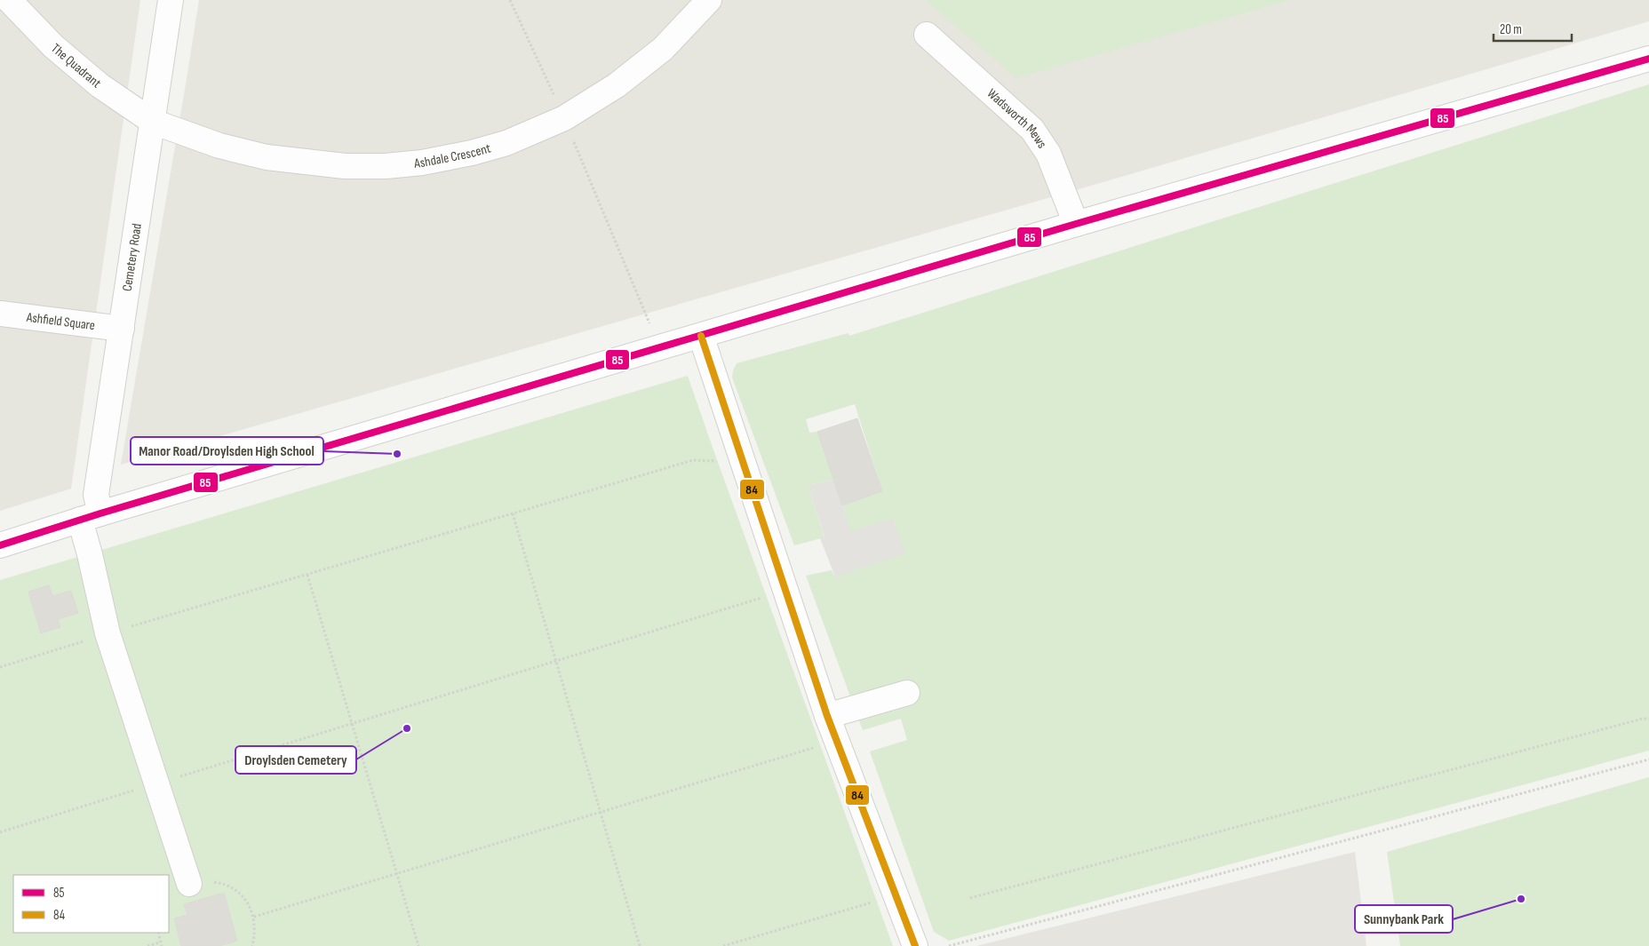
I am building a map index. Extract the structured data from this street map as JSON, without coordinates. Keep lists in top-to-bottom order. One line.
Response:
{"streets":{"street":["The Quadrant","Wadsworth Mews","Ashdale Crescent","Cemetery Road","Ashfield Square"]},"crossings":[["The Quadrant","Ashdale Crescent"],["The Quadrant","Cemetery Road"],["Ashdale Crescent","Cemetery Road"],["Cemetery Road","Ashfield Square"]],"places":["Manor Road/Droylsden High School","Droylsden Cemetery","Sunnybank Park"],"lines":["transit line 85","transit line 84"],"legend":["85","84"],"scale_bar":"20 m"}
